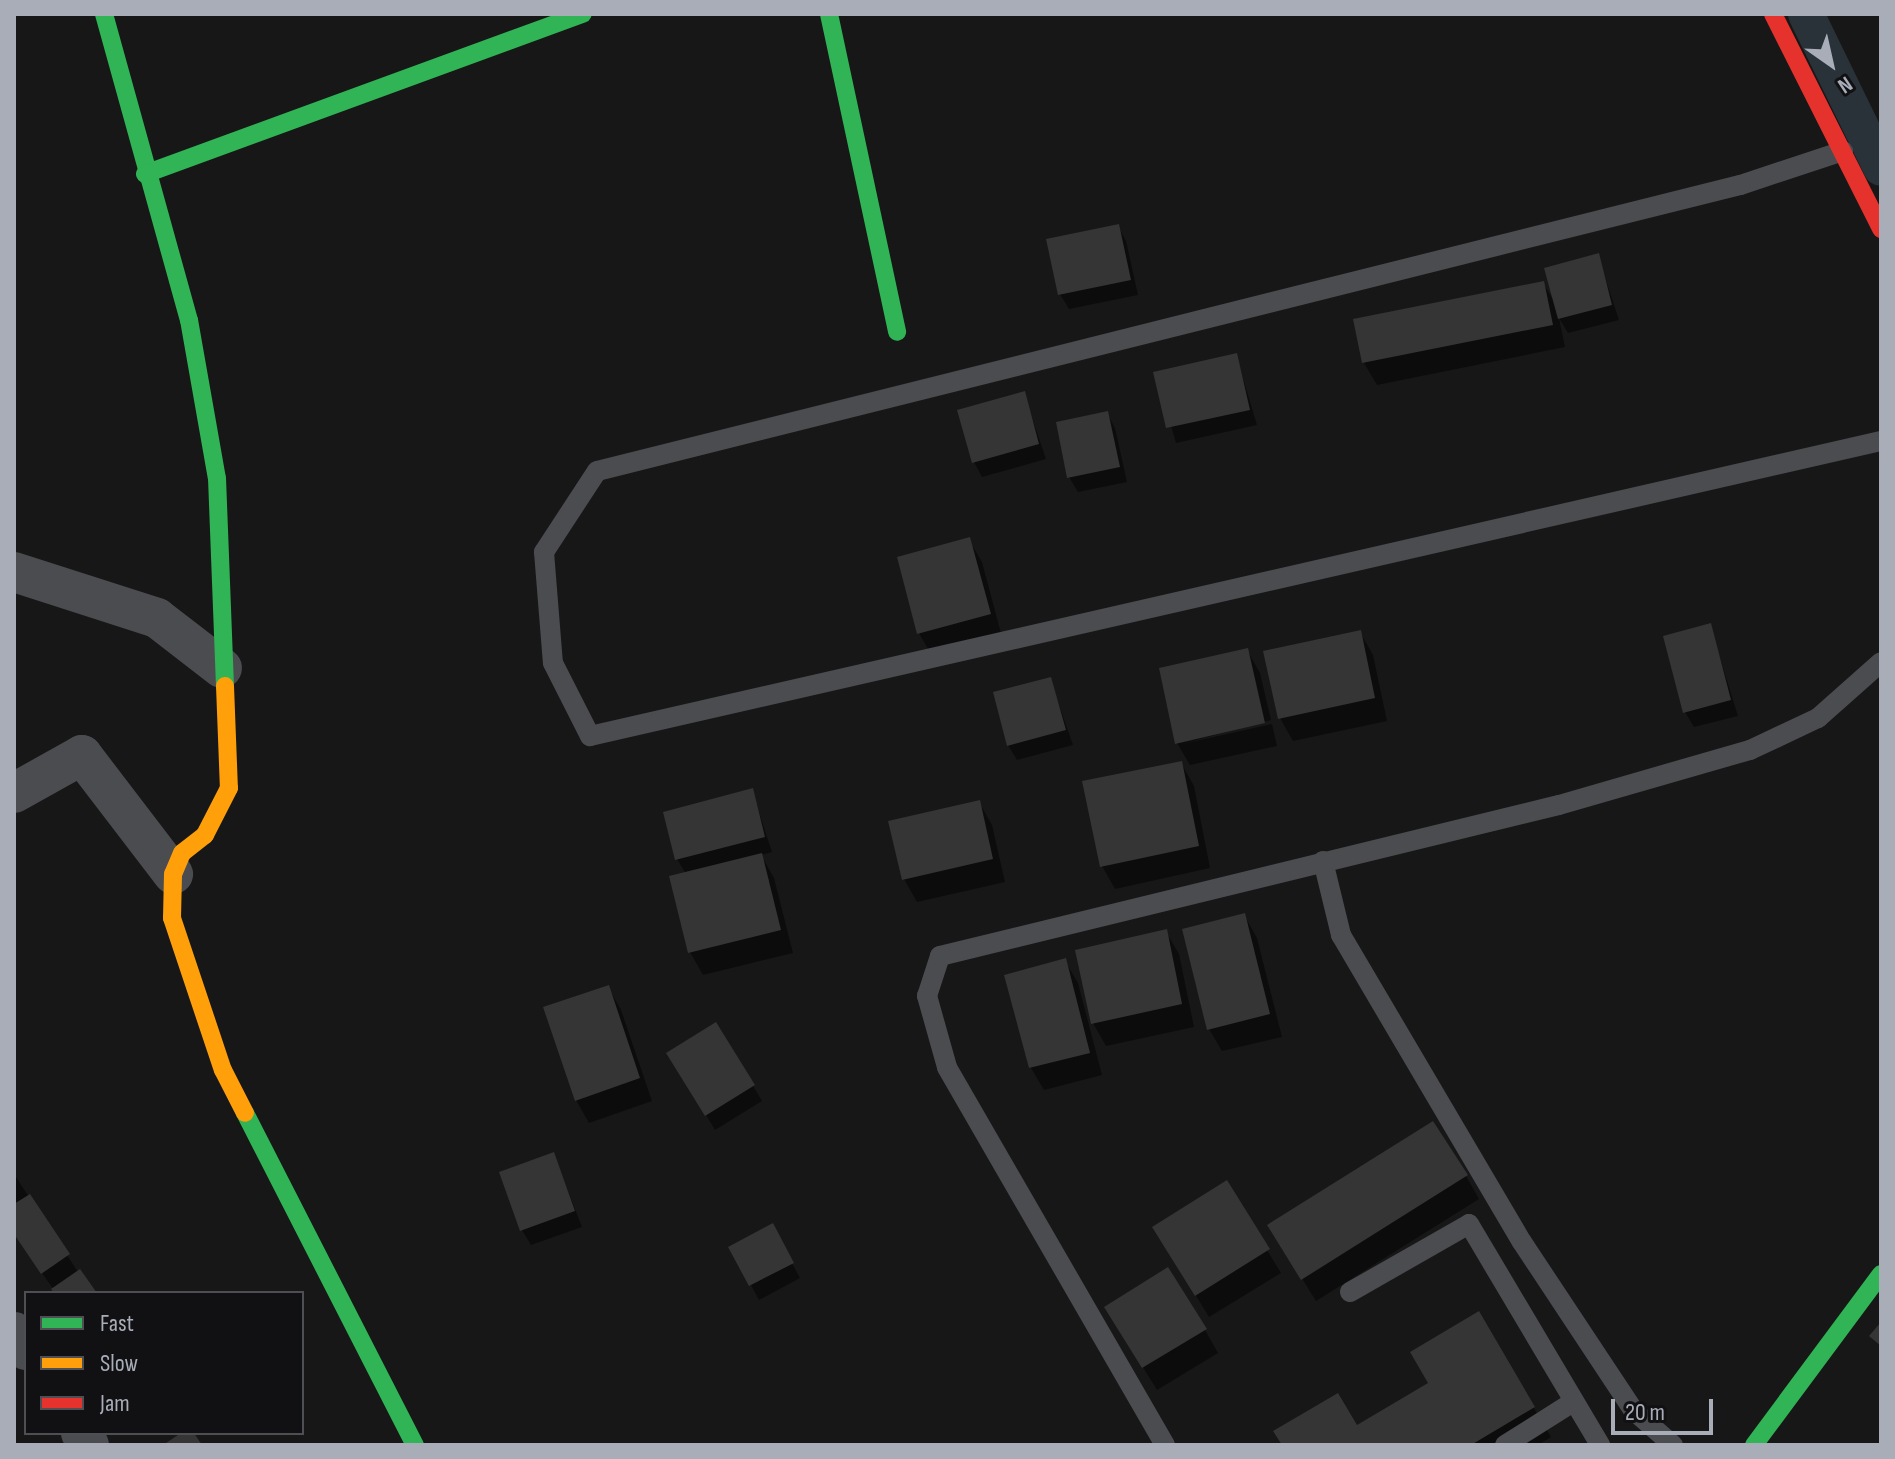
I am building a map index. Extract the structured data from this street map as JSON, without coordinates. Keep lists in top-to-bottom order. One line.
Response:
{"legend":["Fast","Slow","Jam"],"scale_bar":"20 m","north":"bottom right"}
